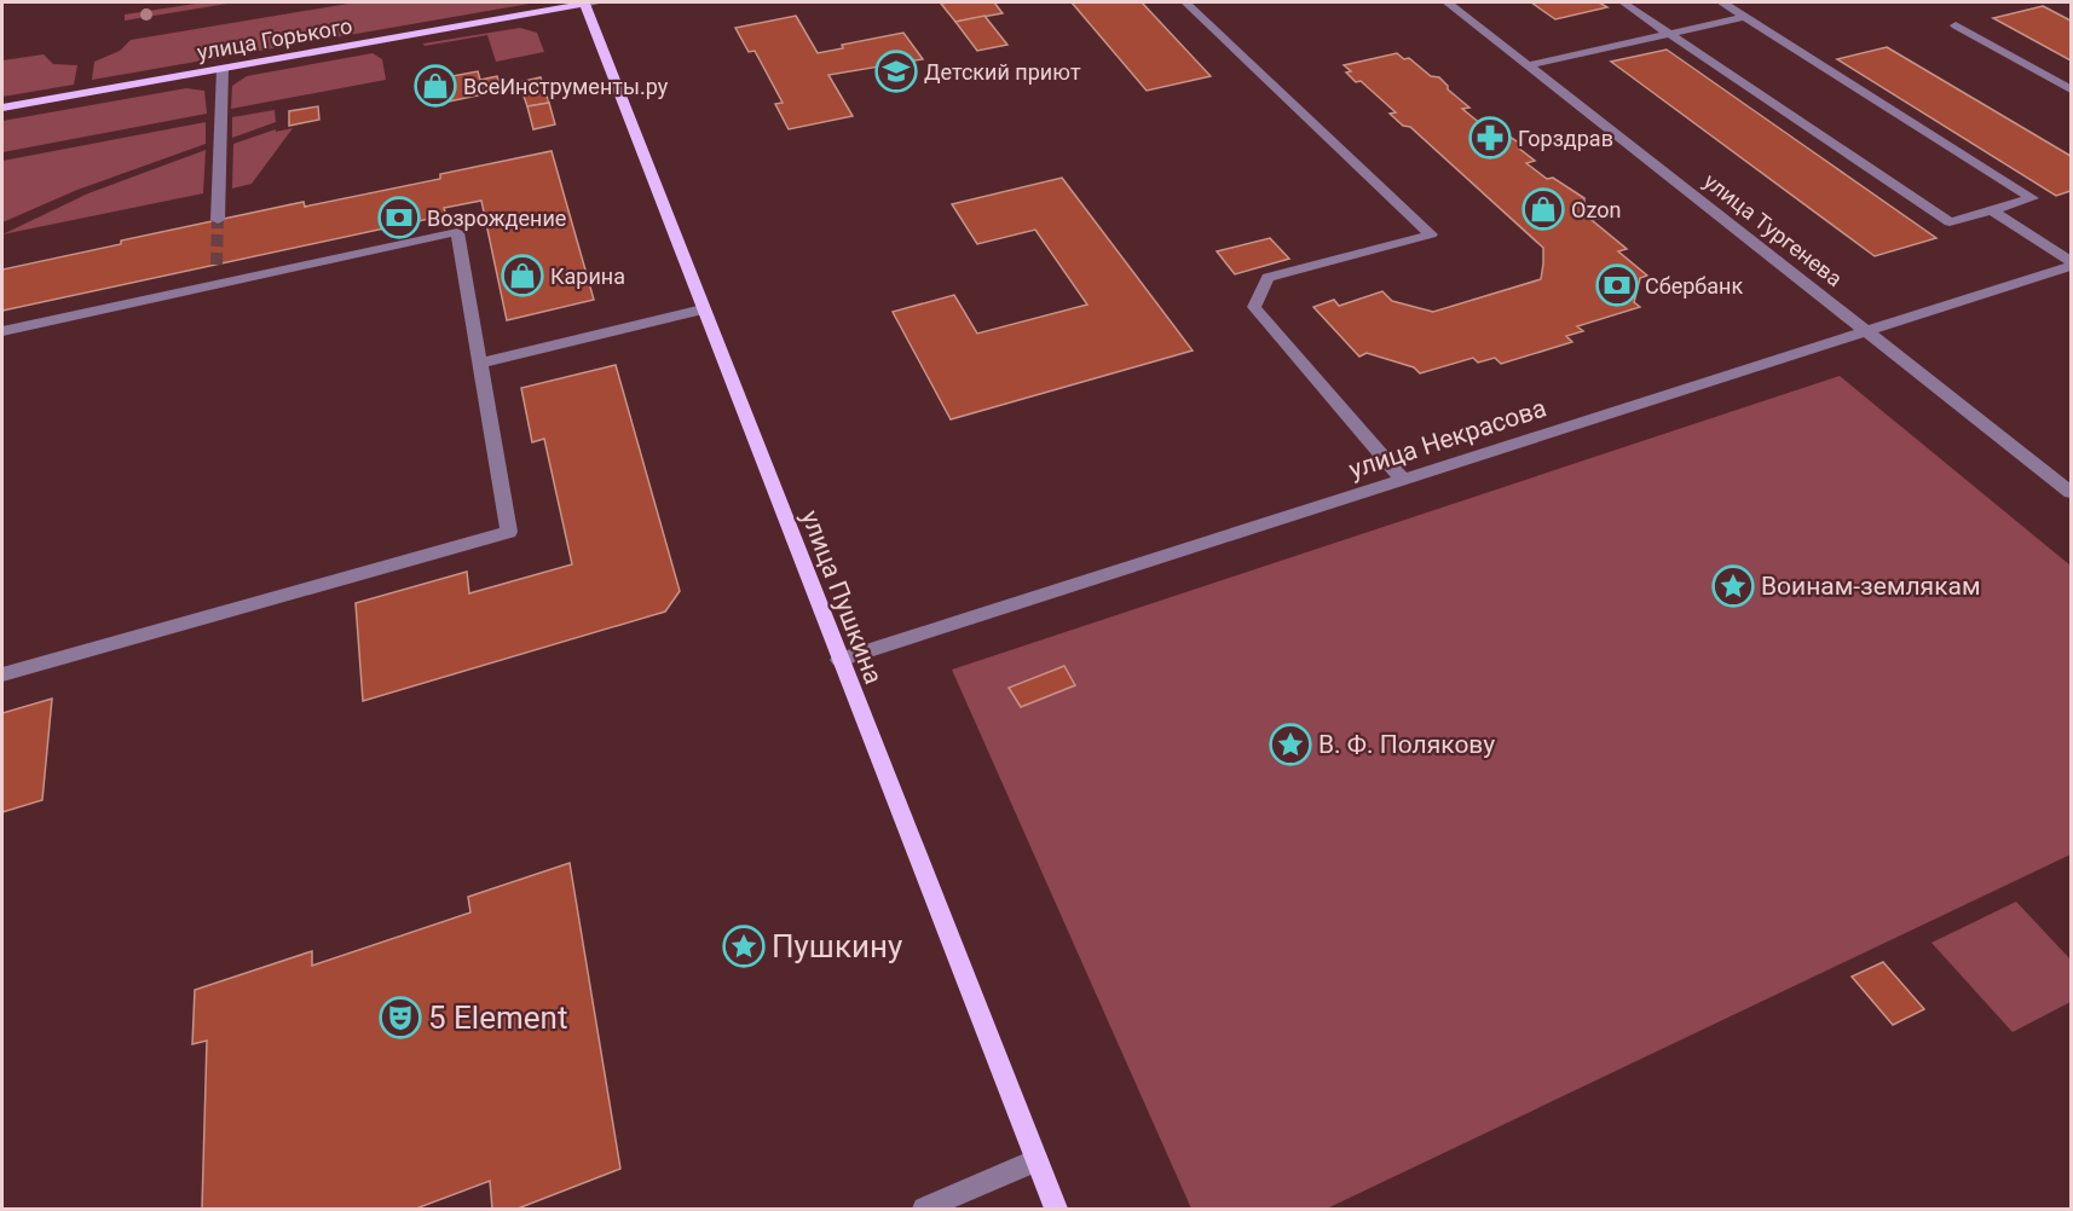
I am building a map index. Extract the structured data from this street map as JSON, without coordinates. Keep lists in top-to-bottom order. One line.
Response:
{"streets":{"main road":["улица Горького","улица Пушкина"],"street":["улица Тургенева","улица Некрасова"]},"crossings":[["улица Горького","улица Пушкина"],["улица Тургенева","улица Некрасова"],["улица Некрасова","улица Пушкина"]],"places":{"school or university":["Детский приют"],"shop":["ВсеИнструменты.ру","Ozon","Карина"],"pharmacy":["Горздрав"],"bank":["Возрождение","Сбербанк"],"place":["Воинам-землякам","В. Ф. Полякову","Пушкину"],"theatre":["5 Element"]}}
